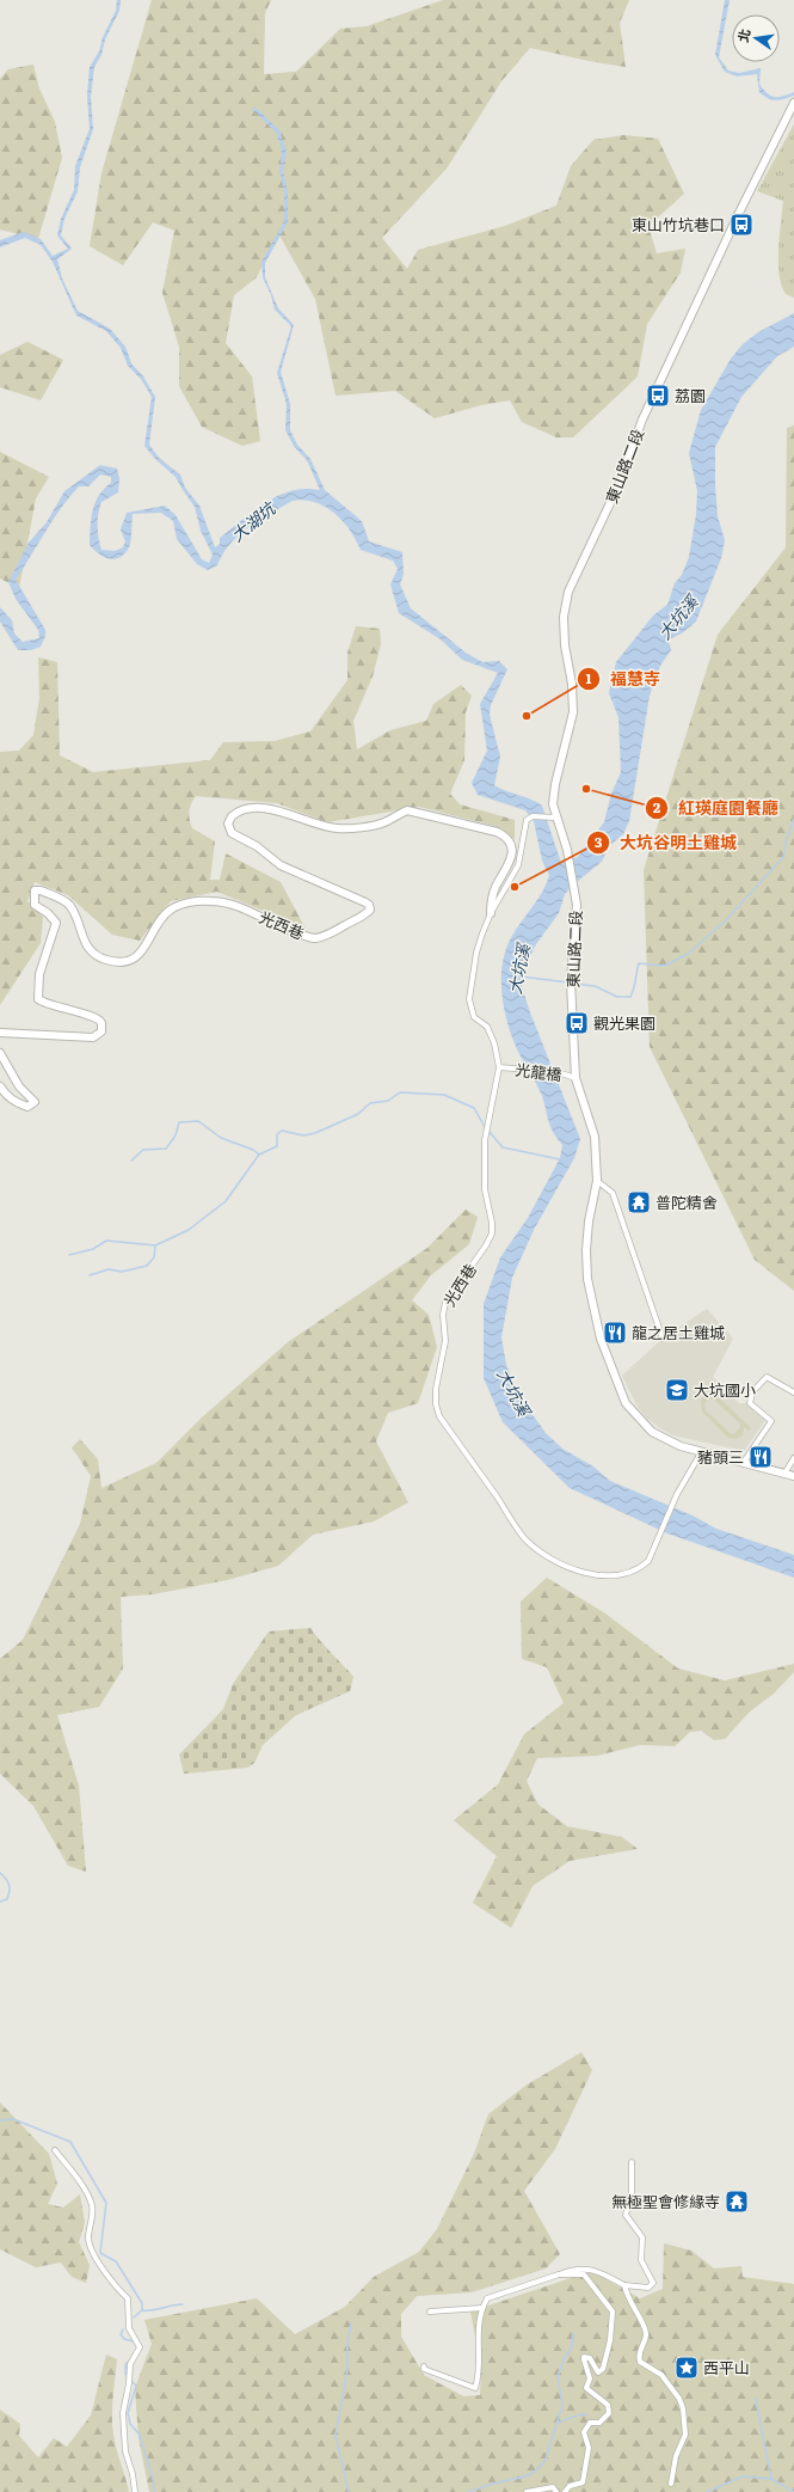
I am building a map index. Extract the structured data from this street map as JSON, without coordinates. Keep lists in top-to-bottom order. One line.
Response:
{"streets":{"main road":["東山路二段","光西巷"],"street":["光龍橋"]},"crossings":[["東山路二段","光西巷"],["東山路二段","光龍橋"],["光西巷","光龍橋"]],"water":["大湖坑","大坑溪"],"places":{"bus stop":["東山竹坑巷口","荔園","觀光果園"],"other":["福慧寺","紅瑛庭園餐廳","大坑谷明土雞城"],"temple":["普陀精舍","無極聖會修緣寺"],"restaurant":["龍之居土雞城","豬頭三"],"school or university":["大坑國小"],"place":["西平山"]},"north":"left"}
